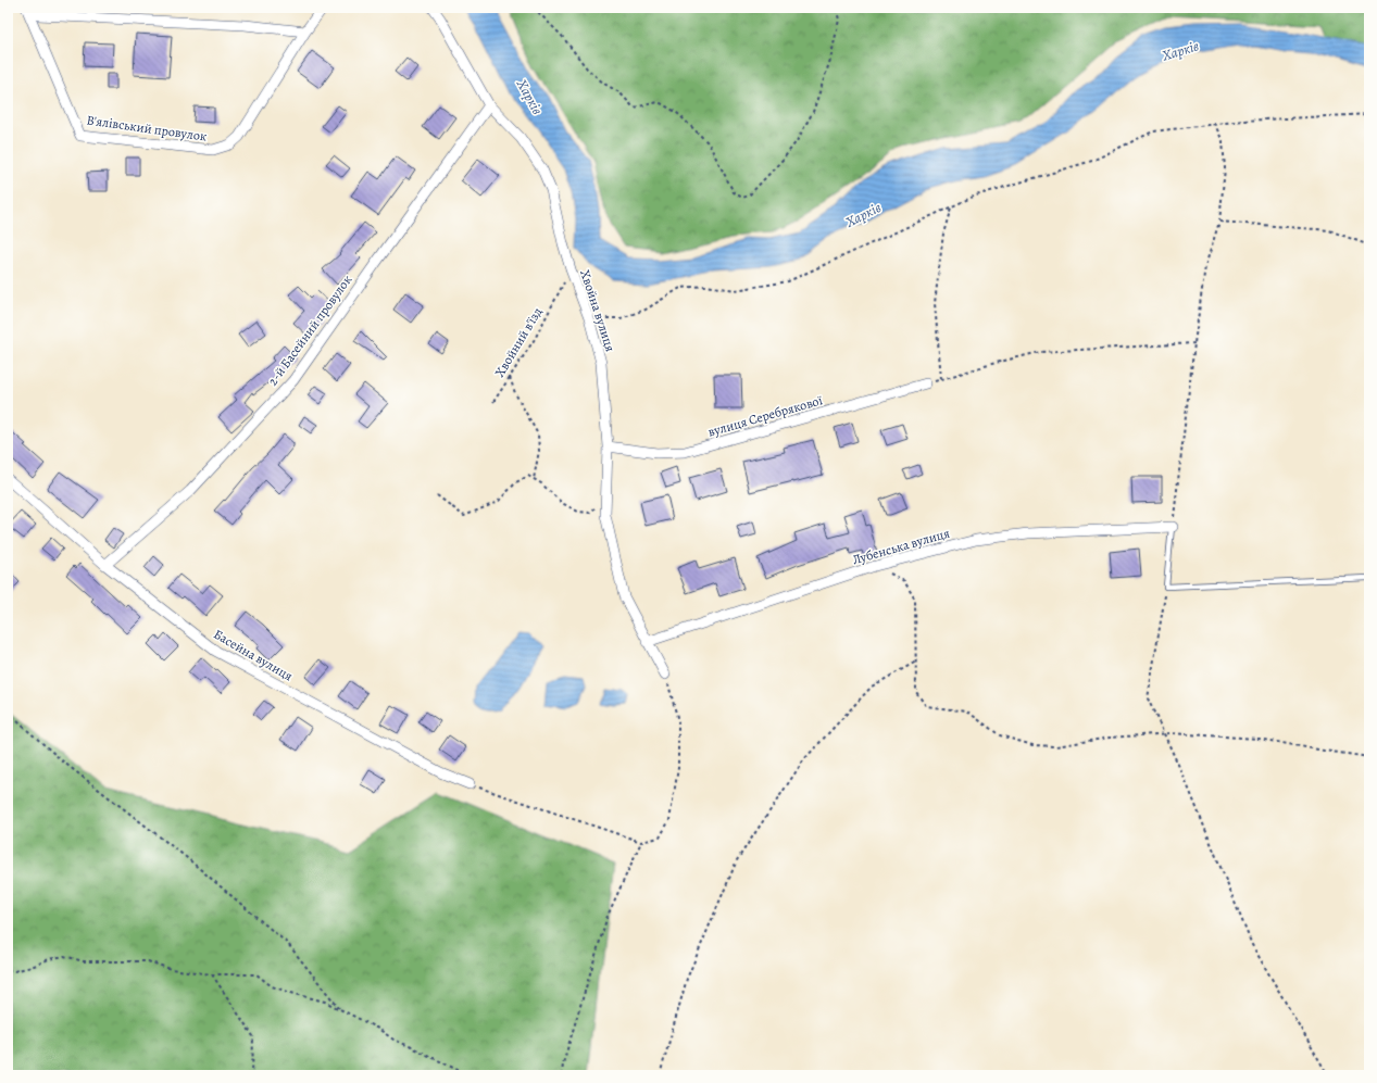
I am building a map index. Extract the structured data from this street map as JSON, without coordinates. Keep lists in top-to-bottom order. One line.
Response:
{"streets":{"street":["В'ялівський провулок","Хвойна вулиця","2-й Басейний провулок","вулиця Серебрякової","Лубeнська вулиця","Басейна вулиця"],"path":["Хвойний в'їзд"]},"crossings":[["Хвойна вулиця","2-й Басейний провулок"],["Хвойна вулиця","Хвойний в'їзд"],["Хвойна вулиця","вулиця Серебрякової"],["Хвойна вулиця","Лубeнська вулиця"],["2-й Басейний провулок","Басейна вулиця"]],"water":["Харків"]}
